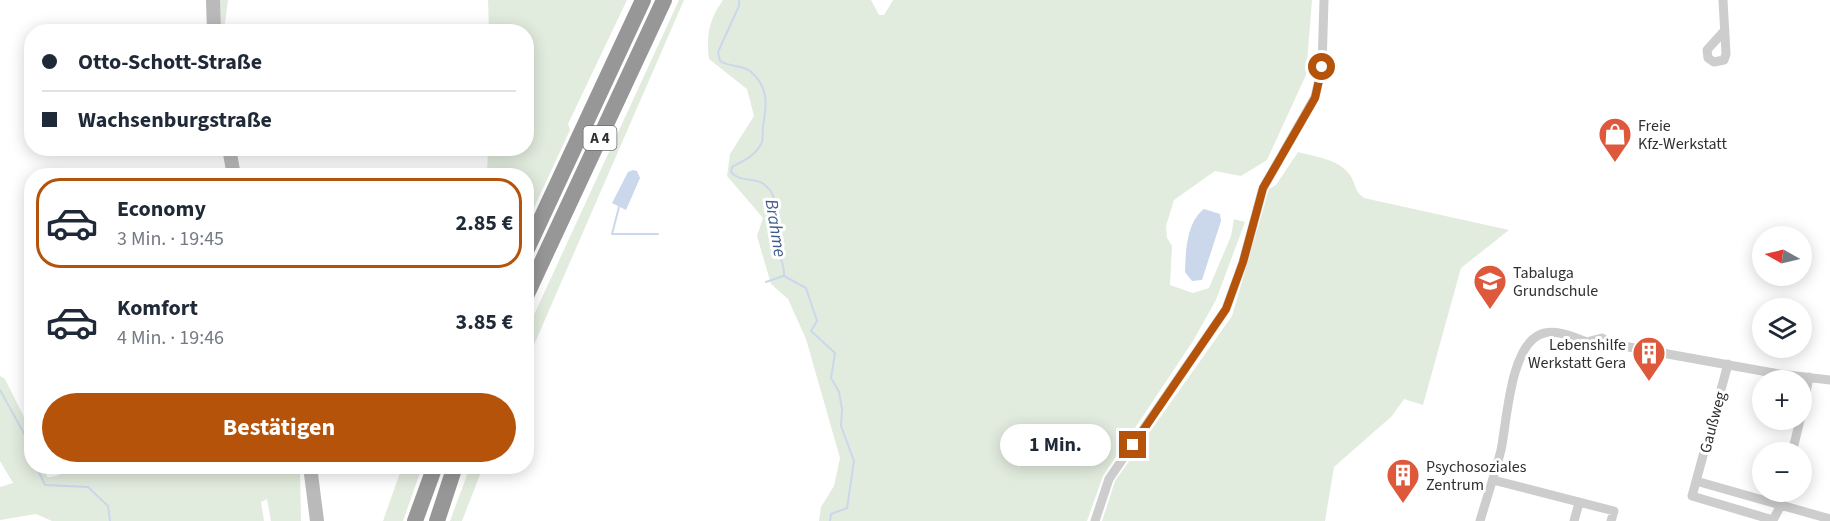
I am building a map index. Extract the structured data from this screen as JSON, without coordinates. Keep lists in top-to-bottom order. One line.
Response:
{"streets":{"highway":["A 4"],"street":["Gaußweg"]},"water":["Brahme"],"places":{"shop":["Freie Kfz-Werkstatt"],"school or university":["Tabaluga Grundschule"],"building":["Lebenshilfe Werkstatt Gera","Psychosoziales Zentrum"]},"north":"left","page":{"banner":["Otto-Schott-Straße","Wachsenburgstraße"],"list":[{"name":"Economy","note":"3 Min. · 19:45","value":"2.85 €"},{"name":"Komfort","note":"4 Min. · 19:46","value":"3.85 €"}],"map_buttons":["+","−"],"buttons":"Bestätigen","bubble":"1 Min."}}
